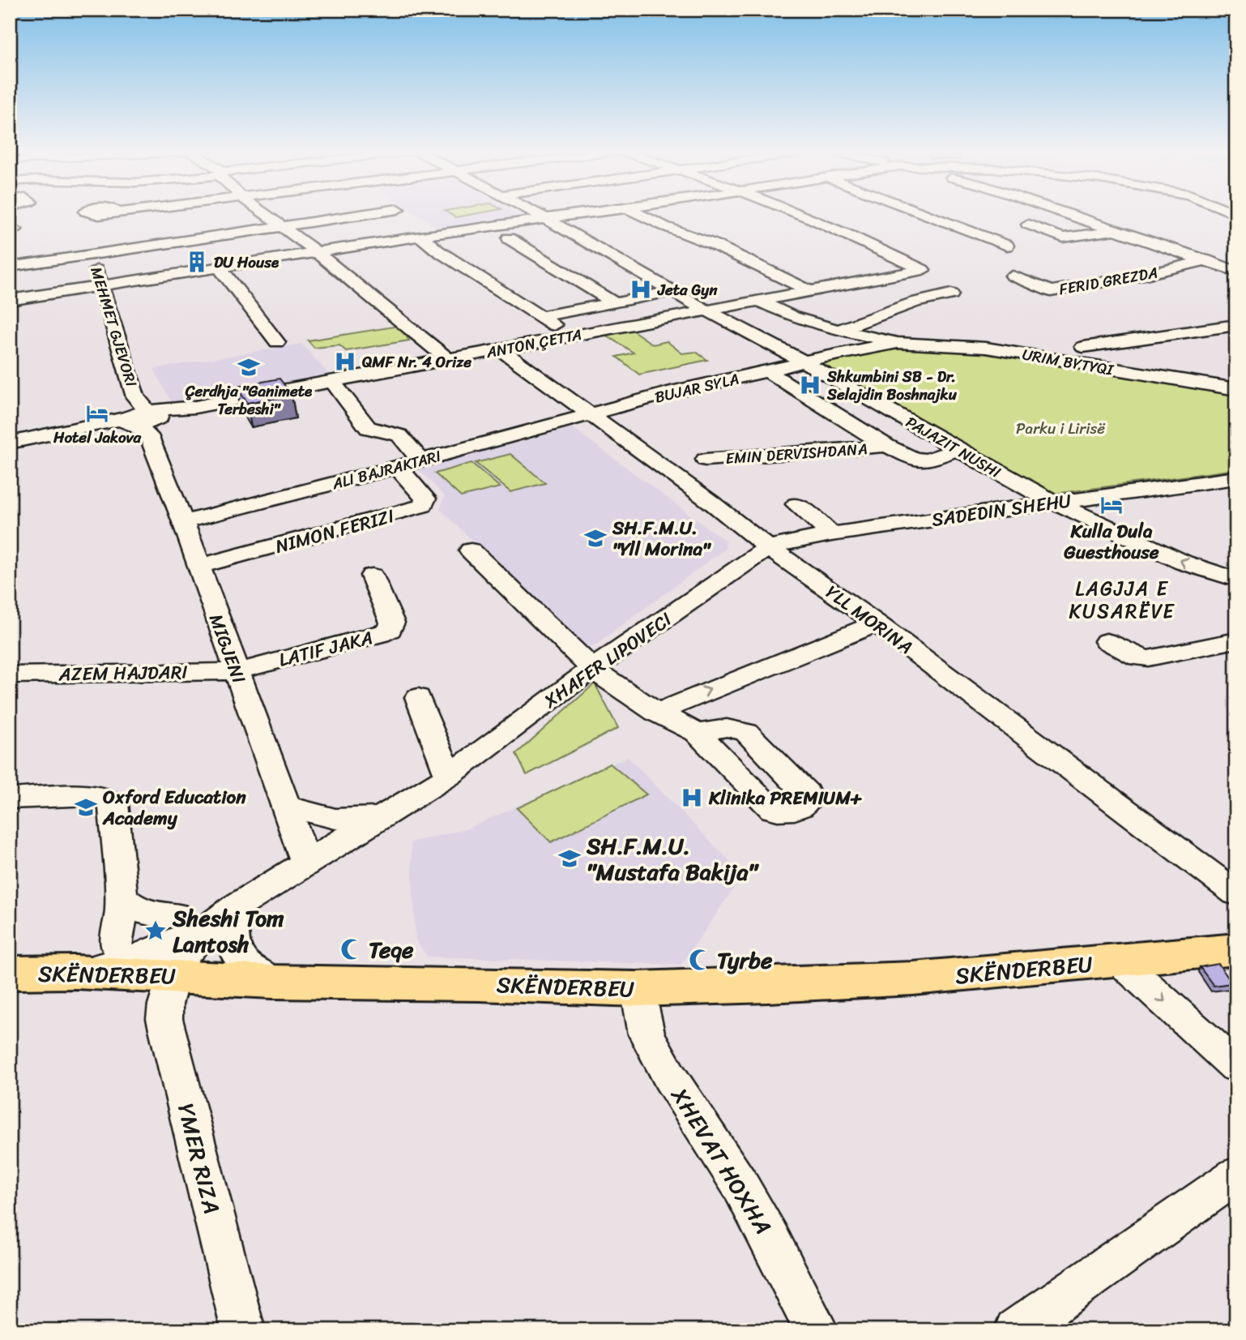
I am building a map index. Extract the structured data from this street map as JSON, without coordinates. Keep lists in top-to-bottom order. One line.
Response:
{"streets":{"main road":["SKËNDERBEU"],"street":["FERID GREZDA","MEHMET GJEVORI","ANTON ÇETTA","URIM BYTYQI","BUJAR SYLA","PAJAZIT NUSHI","EMIN DERVISHDANA","ALI BAJRAKTARI","SADEDIN SHEHU","NIMON FERIZI","YLL MORINA","MIGJENI","LATIF JAKA","XHAFER LIPOVECI","AZEM HAJDARI","YMER RIZA","XHEVAT HOXHA"]},"crossings":[["MEHMET GJEVORI","ANTON ÇETTA"],["MEHMET GJEVORI","MIGJENI"],["ANTON ÇETTA","URIM BYTYQI"],["ANTON ÇETTA","PAJAZIT NUSHI"],["ANTON ÇETTA","YLL MORINA"],["ANTON ÇETTA","MIGJENI"],["URIM BYTYQI","BUJAR SYLA"],["URIM BYTYQI","PAJAZIT NUSHI"],["BUJAR SYLA","PAJAZIT NUSHI"],["BUJAR SYLA","EMIN DERVISHDANA"],["BUJAR SYLA","ALI BAJRAKTARI"],["BUJAR SYLA","YLL MORINA"],["PAJAZIT NUSHI","EMIN DERVISHDANA"],["PAJAZIT NUSHI","SADEDIN SHEHU"],["ALI BAJRAKTARI","NIMON FERIZI"],["ALI BAJRAKTARI","YLL MORINA"],["ALI BAJRAKTARI","MIGJENI"],["SADEDIN SHEHU","YLL MORINA"],["SADEDIN SHEHU","XHAFER LIPOVECI"],["NIMON FERIZI","MIGJENI"],["YLL MORINA","XHAFER LIPOVECI"],["MIGJENI","LATIF JAKA"],["MIGJENI","XHAFER LIPOVECI"],["MIGJENI","AZEM HAJDARI"],["LATIF JAKA","AZEM HAJDARI"],["XHAFER LIPOVECI","SKËNDERBEU"],["XHAFER LIPOVECI","YMER RIZA"],["SKËNDERBEU","YMER RIZA"],["SKËNDERBEU","XHEVAT HOXHA"]],"districts":["LAGJJA E KUSARËVE"],"parks":["Parku i Lirisë"],"places":{"building":["DU House"],"hospital":["Jeta Gyn","QMF Nr. 4 Orize","Shkumbini SB - Dr. Selajdin Boshnajku","Klinika PREMIUM+"],"school or university":["Çerdhja \"Ganimete Terbeshi\"","SH.F.M.U. \"Yll Morina\"","Oxford Education Academy","SH.F.M.U. \"Mustafa Bakija\""],"hotel":["Hotel Jakova","Kulla Dula Guesthouse"],"place":["Sheshi Tom Lantosh"],"mosque":["Teqe","Tyrbe"]}}
